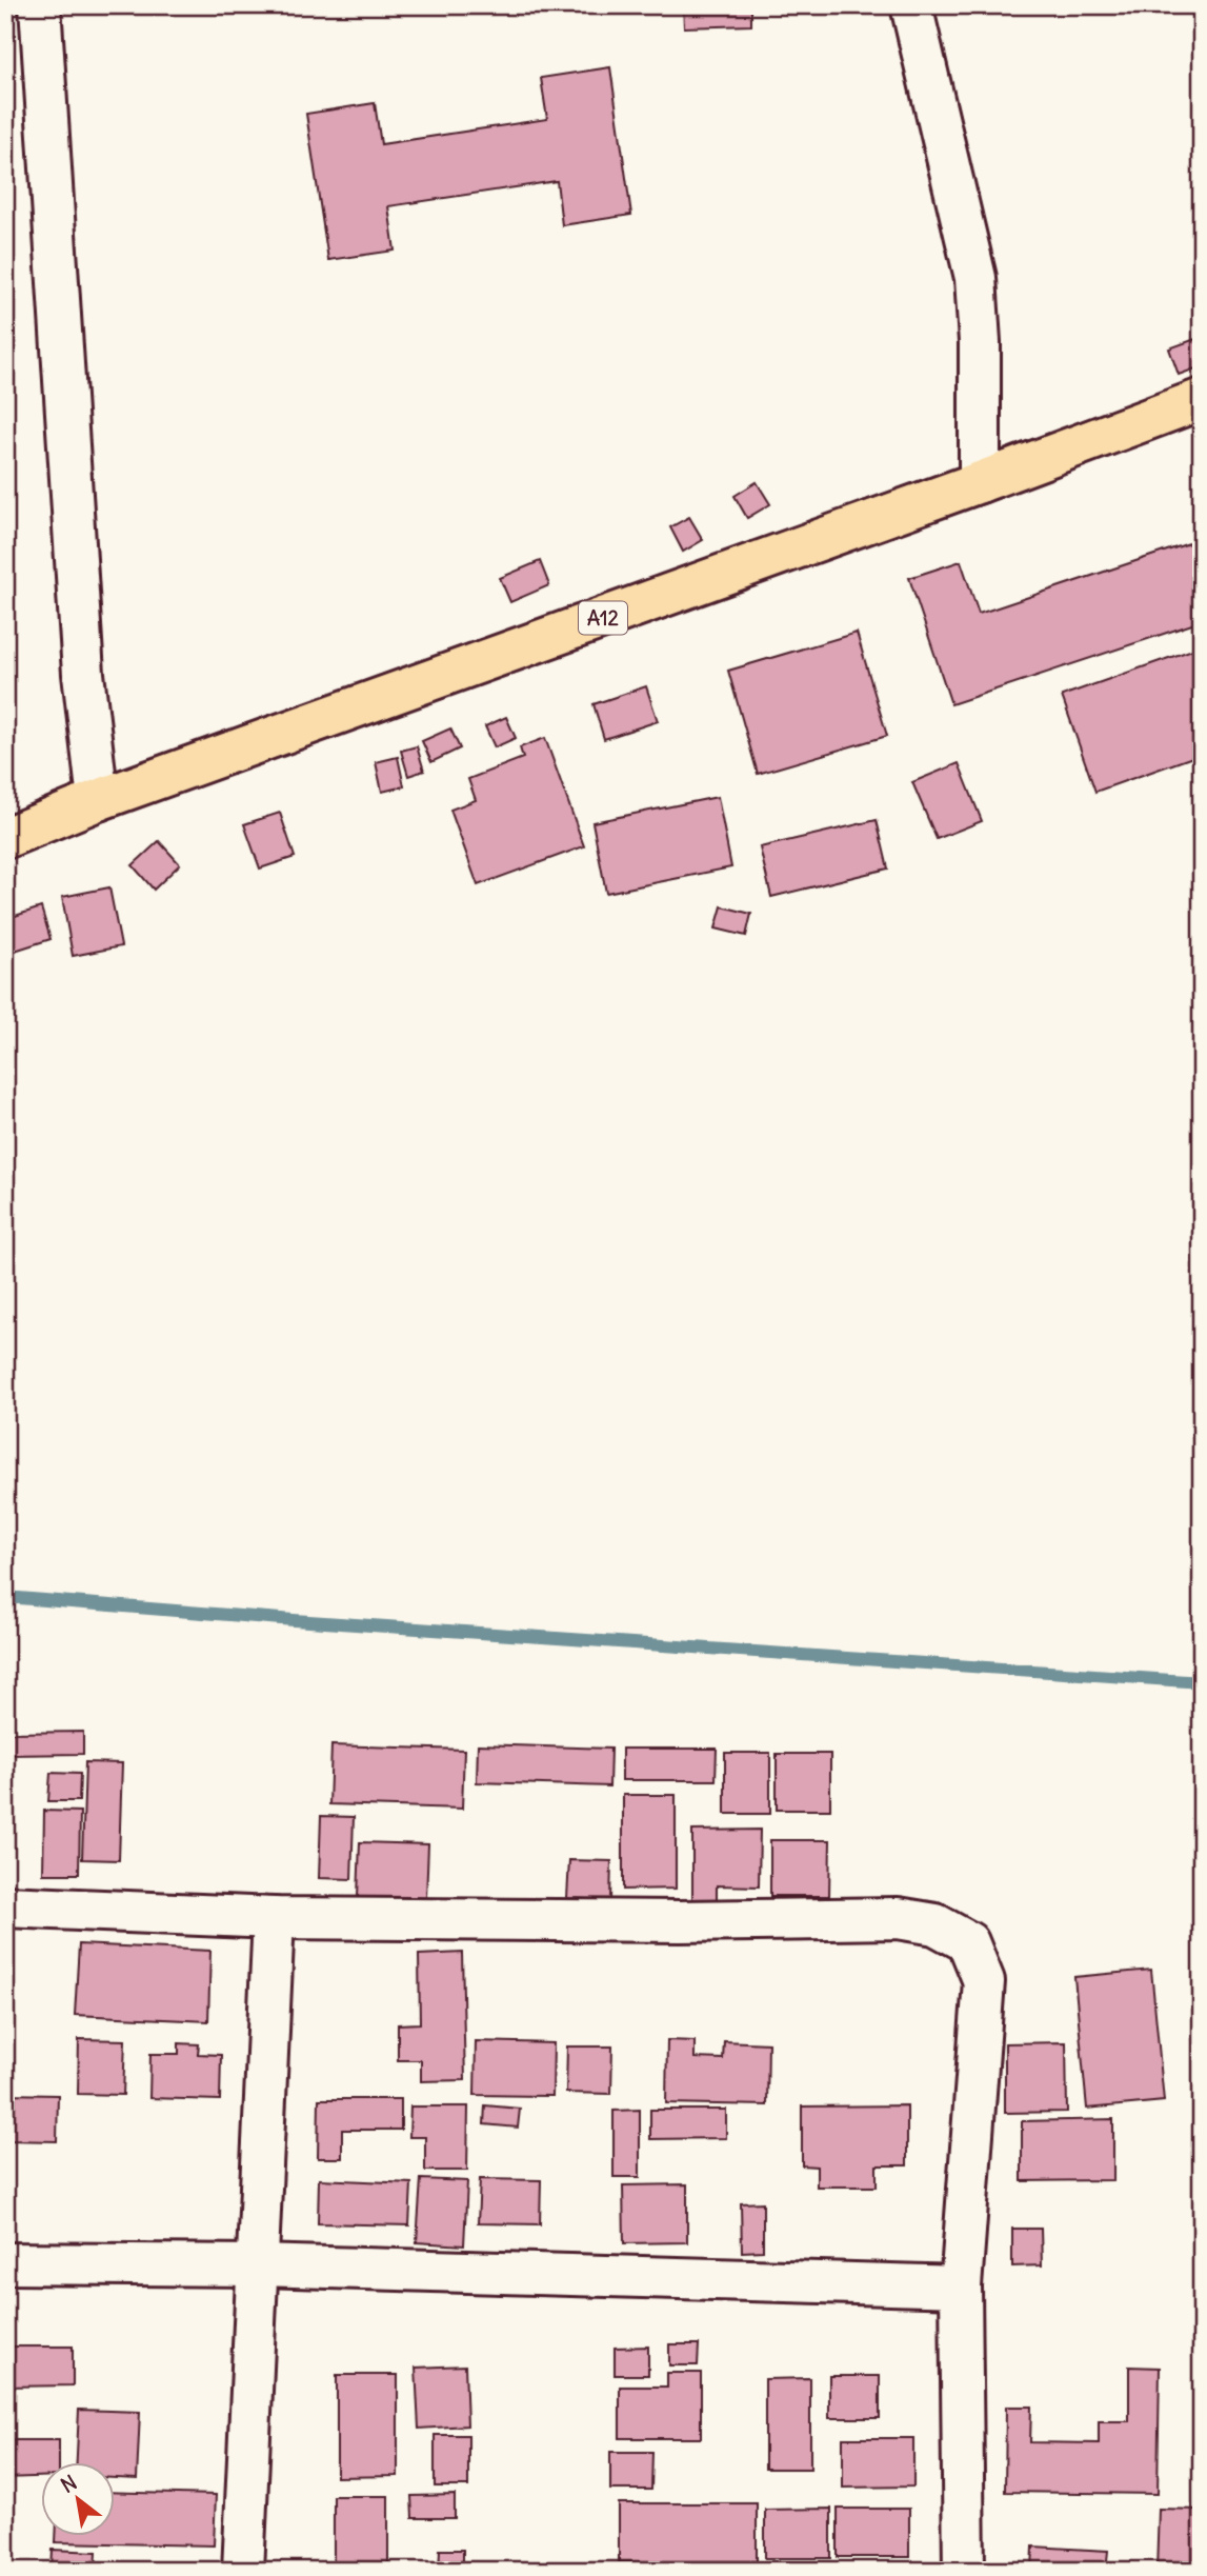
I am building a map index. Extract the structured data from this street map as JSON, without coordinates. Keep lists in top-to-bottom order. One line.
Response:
{"streets":{"main road":["A12"]},"north":"top left"}
